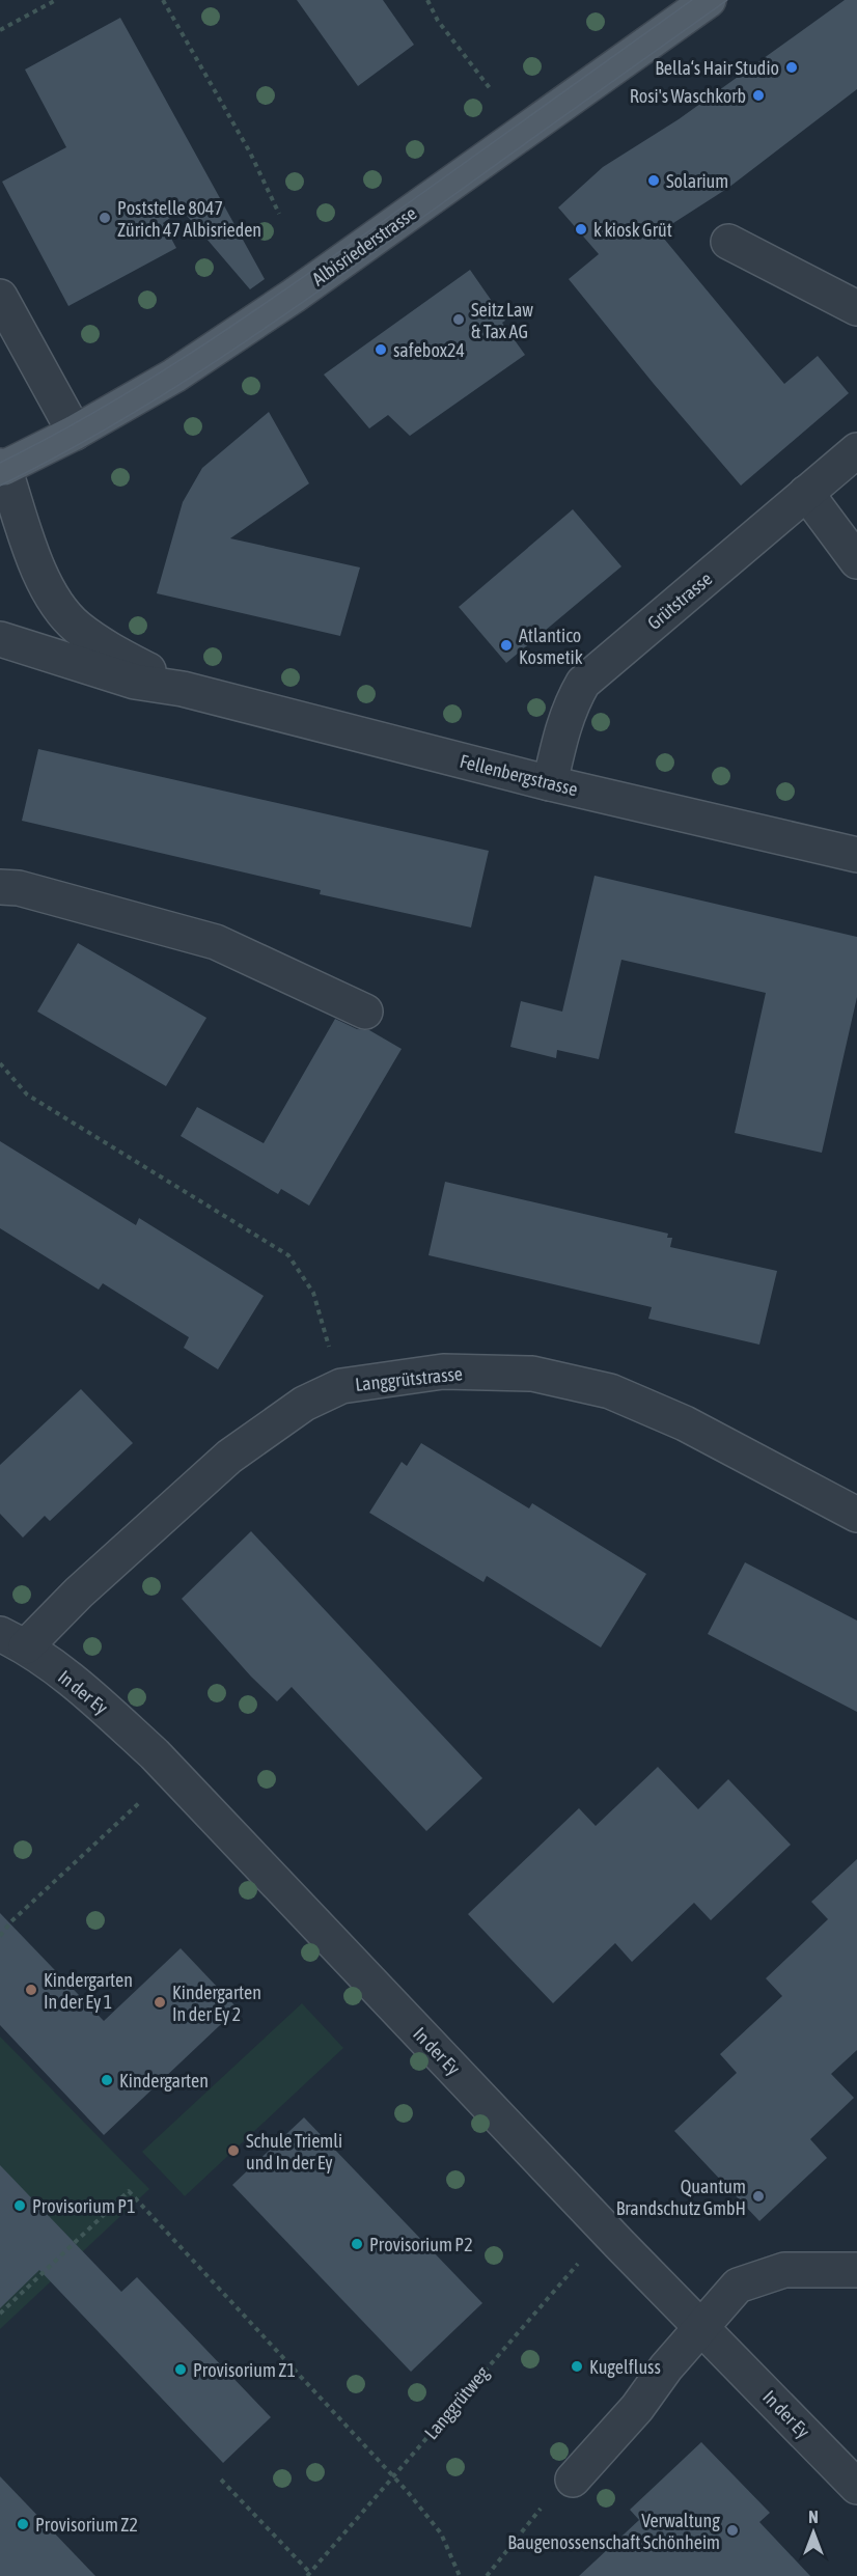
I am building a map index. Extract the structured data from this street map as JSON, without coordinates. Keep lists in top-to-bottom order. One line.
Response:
{"streets":{"main road":["Albisriederstrasse"],"street":["Grütstrasse","Fellenbergstrasse","Langgrütstrasse","In der Ey"],"path":["Langgrütweg"]},"crossings":[["Albisriederstrasse","Fellenbergstrasse"],["Grütstrasse","Fellenbergstrasse"],["Langgrütstrasse","In der Ey"],["In der Ey","Langgrütweg"]],"places":["Bella‘s Hair Studio","Rosi's Waschkorb","Solarium","Poststelle 8047 Zürich 47 Albisrieden","k kiosk Grüt","Seitz Law & Tax AG","safebox24","Atlantico Kosmetik","Kindergarten In der Ey 1","Kindergarten In der Ey 2","Kindergarten","Schule Triemli und In der Ey","Quantum Brandschutz GmbH","Provisorium P1","Provisorium P2","Kugelfluss","Provisorium Z1","Provisorium Z2","Verwaltung Baugenossenschaft Schönheim"],"north":"top"}
